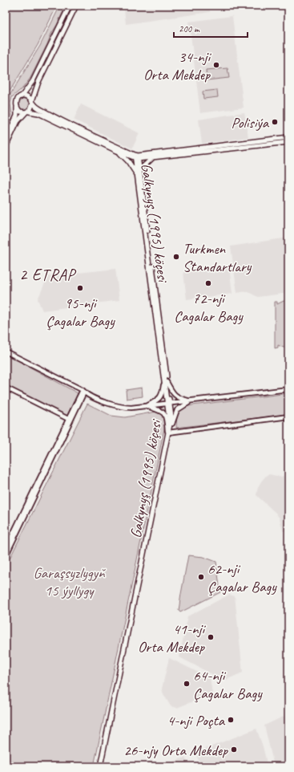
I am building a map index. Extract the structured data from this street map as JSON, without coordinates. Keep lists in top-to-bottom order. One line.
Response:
{"streets":{"main road":["Galkynyş (1995) köçesi"]},"districts":["2 ETRAP"],"parks":["Garaşsyzlygyň 15 ýyllygy"],"places":["34-nji Orta Mekdep","Polisiýa","Turkmen Standartlary","72-nji Cagalar Bagy","95-nji Çagalar Bagy","62-nji Çagalar Bagy","41-nji Orta Mekdep","64-nji Çagalar Bagy","4-nji Poçta","26-njy Orta Mekdep"],"scale_bar":"200 m"}
